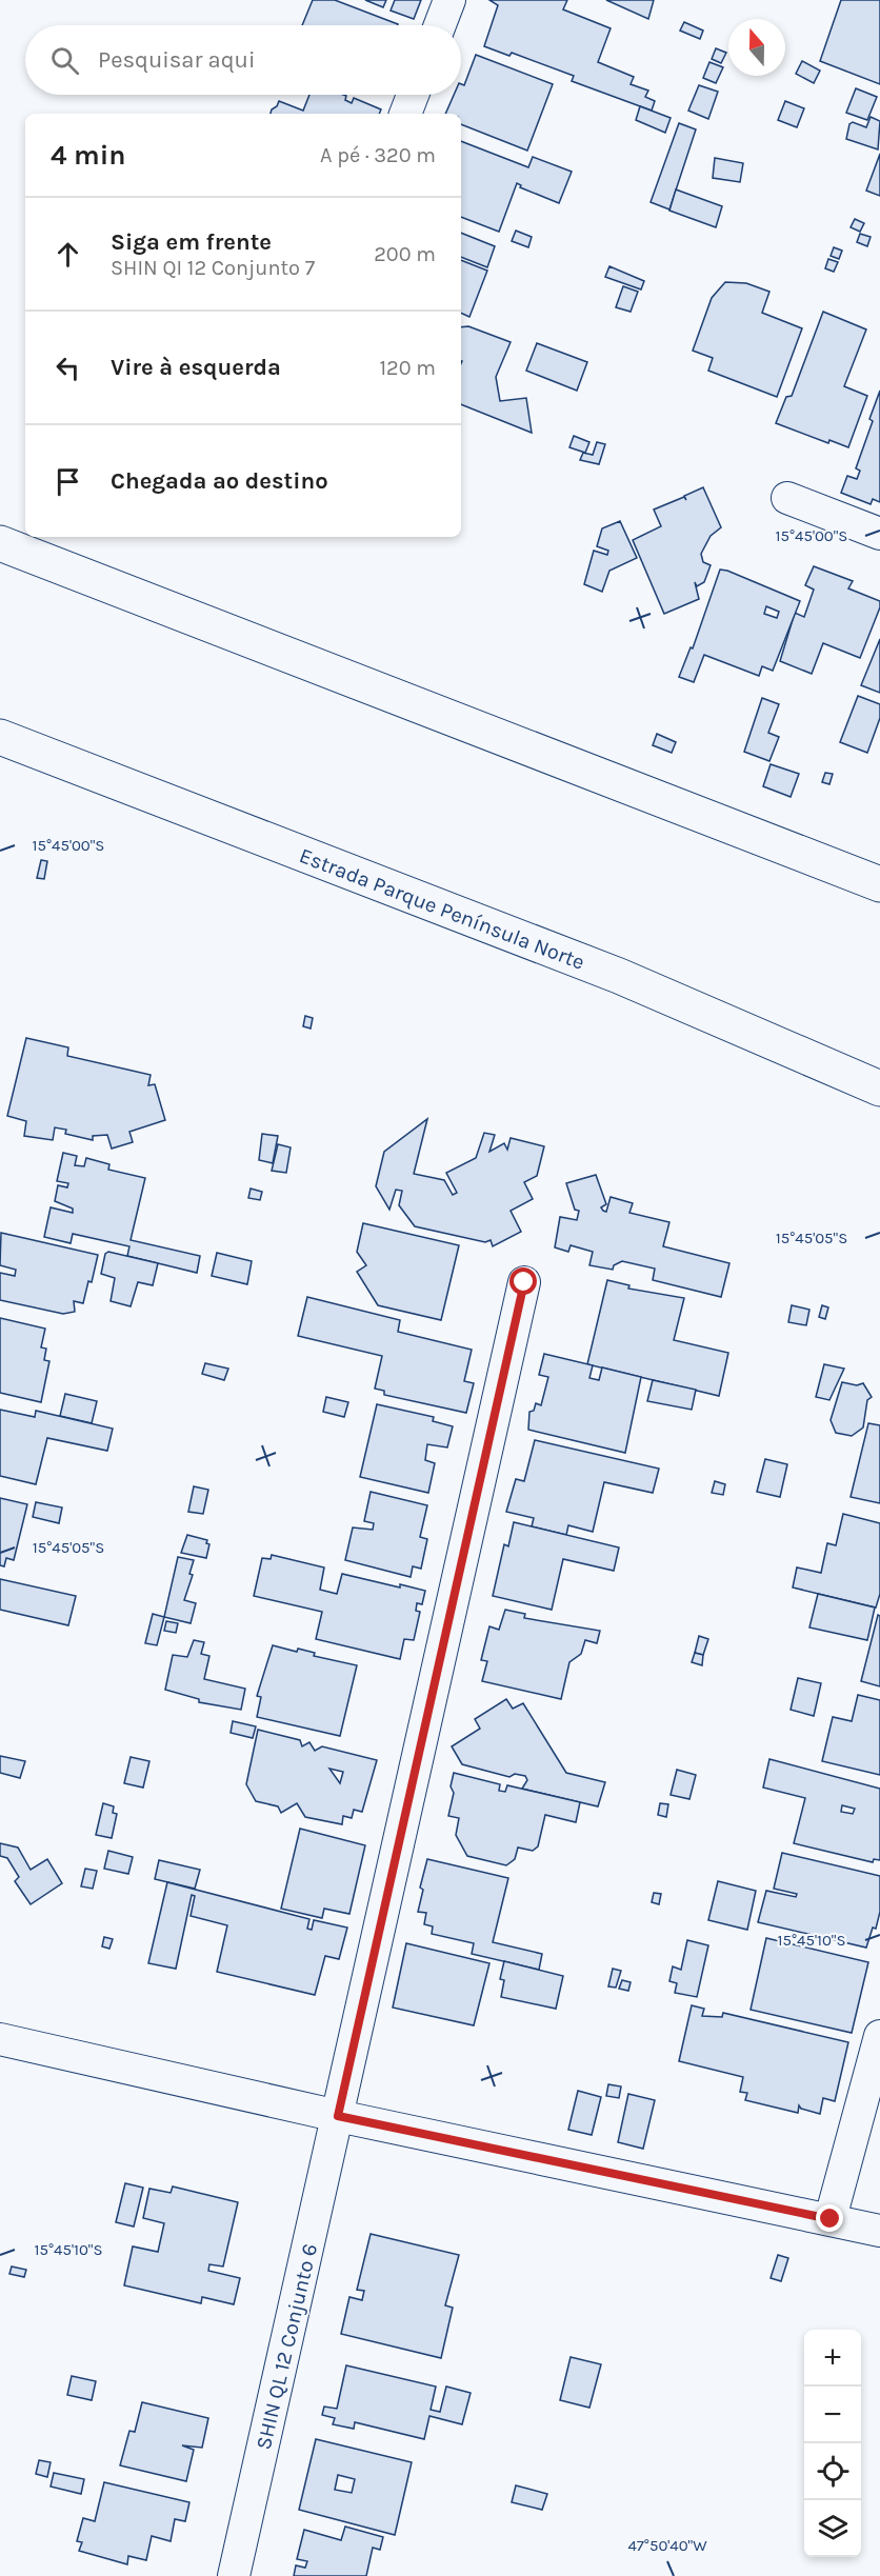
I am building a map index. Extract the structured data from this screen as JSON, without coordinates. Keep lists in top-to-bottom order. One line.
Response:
{"streets":{"main road":["Estrada Parque Península Norte"],"street":["SHIN QL 12 Conjunto 6"]},"north":"top","page":{"search":"Pesquisar aqui","heading":["4 min","A pé · 320 m"],"list":[["Siga em frente","SHIN QI 12 Conjunto 7","200 m"],["Vire à esquerda","120 m"],"Chegada ao destino"],"map_buttons":["+","−"]},"coordinates":["15°45'00\"S","15°45'05\"S","15°45'10\"S","47°50'40\"W"]}
